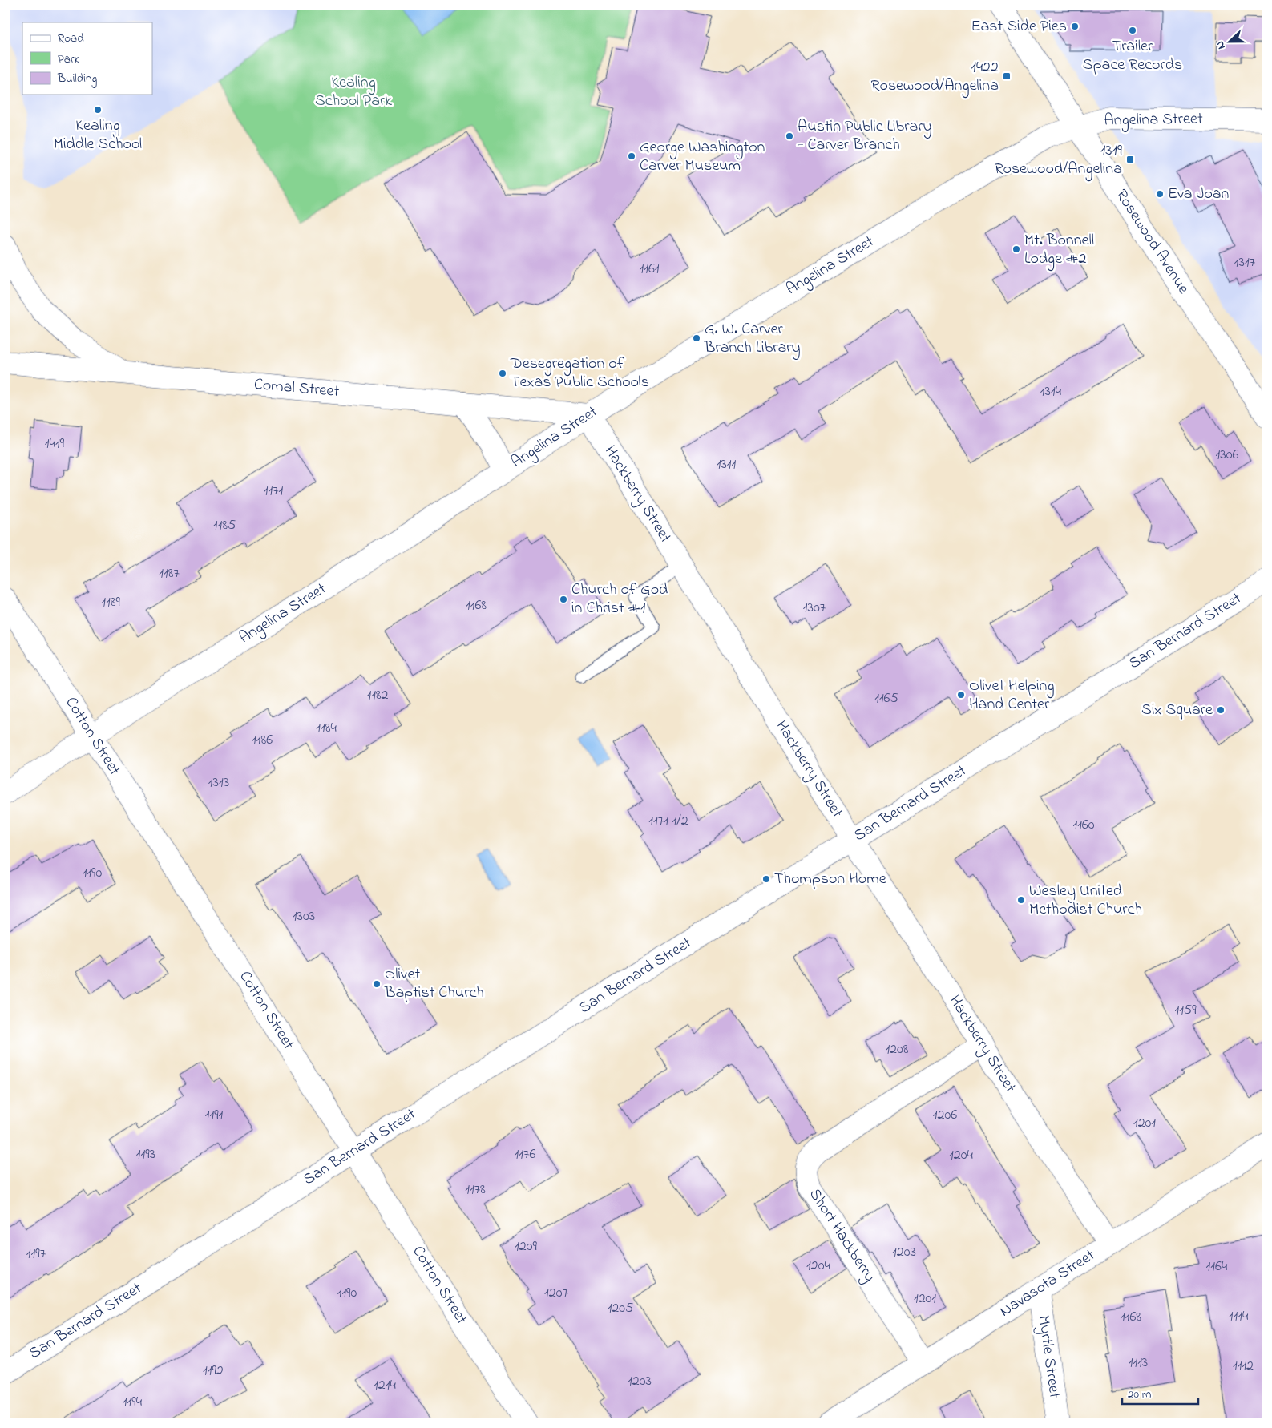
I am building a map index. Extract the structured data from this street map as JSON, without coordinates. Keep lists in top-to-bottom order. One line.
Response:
{"streets":{"street":["Angelina Street","Rosewood Avenue","Comal Street","Hackberry Street","San Bernard Street","Cotton Street","Short Hackberry","Navasota Street","Myrtle Street"]},"crossings":[["Angelina Street","Rosewood Avenue"],["Angelina Street","Comal Street"],["Angelina Street","Hackberry Street"],["Angelina Street","Cotton Street"],["Comal Street","Hackberry Street"],["Hackberry Street","San Bernard Street"],["Hackberry Street","Short Hackberry"],["Hackberry Street","Navasota Street"],["San Bernard Street","Cotton Street"],["Short Hackberry","Navasota Street"],["Navasota Street","Myrtle Street"]],"parks":["Kealing School Park"],"places":{"other":["East Side Pies","Trailer Space Records","Kealing Middle School","Austin Public Library - Carver Branch","George Washington Carver Museum","Eva Joan","Mt. Bonnell Lodge #2","G. W. Carver Branch Library","Desegregation of Texas Public Schools","Church of God in Christ #1","Olivet Helping Hand Center","Six Square","Thompson Home","Wesley United Methodist Church","Olivet Baptist Church"],"transit":["1422 Rosewood/Angelina","1319 Rosewood/Angelina"]},"house_numbers":["1317","1161","1314","1419","1306","1311","1171","1185","1187","1189","1168","1307","1182","1165","1184","1186","1313","1171 1/2","1160","1190","1303","1159","1208","1191","1206","1201","1193","1176","1204","1178","1209","1203","1197","1204","1164","1190","1207","1201","1205","1114","1168","1113","1112","1192","1203","1214","1194"],"legend":["Road","Park","Building"],"scale_bar":"20 m","north":"left"}
